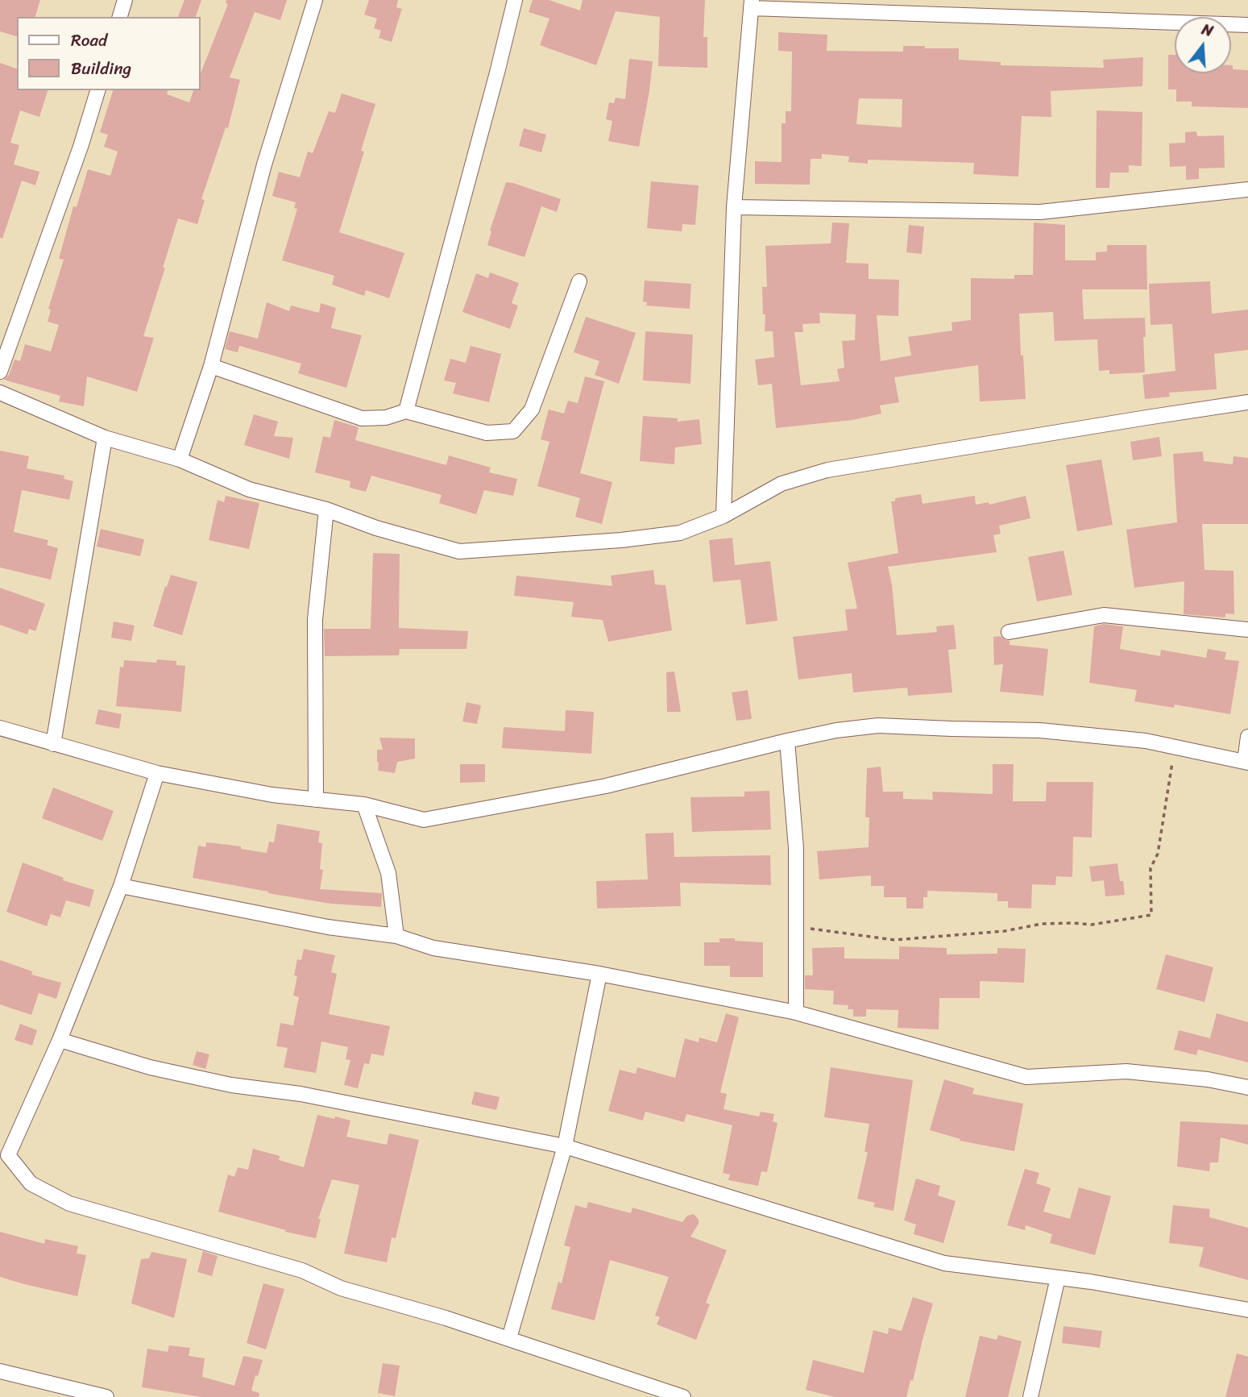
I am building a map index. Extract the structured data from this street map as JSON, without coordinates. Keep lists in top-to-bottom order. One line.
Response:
{"legend":["Road","Building"],"north":"top"}
